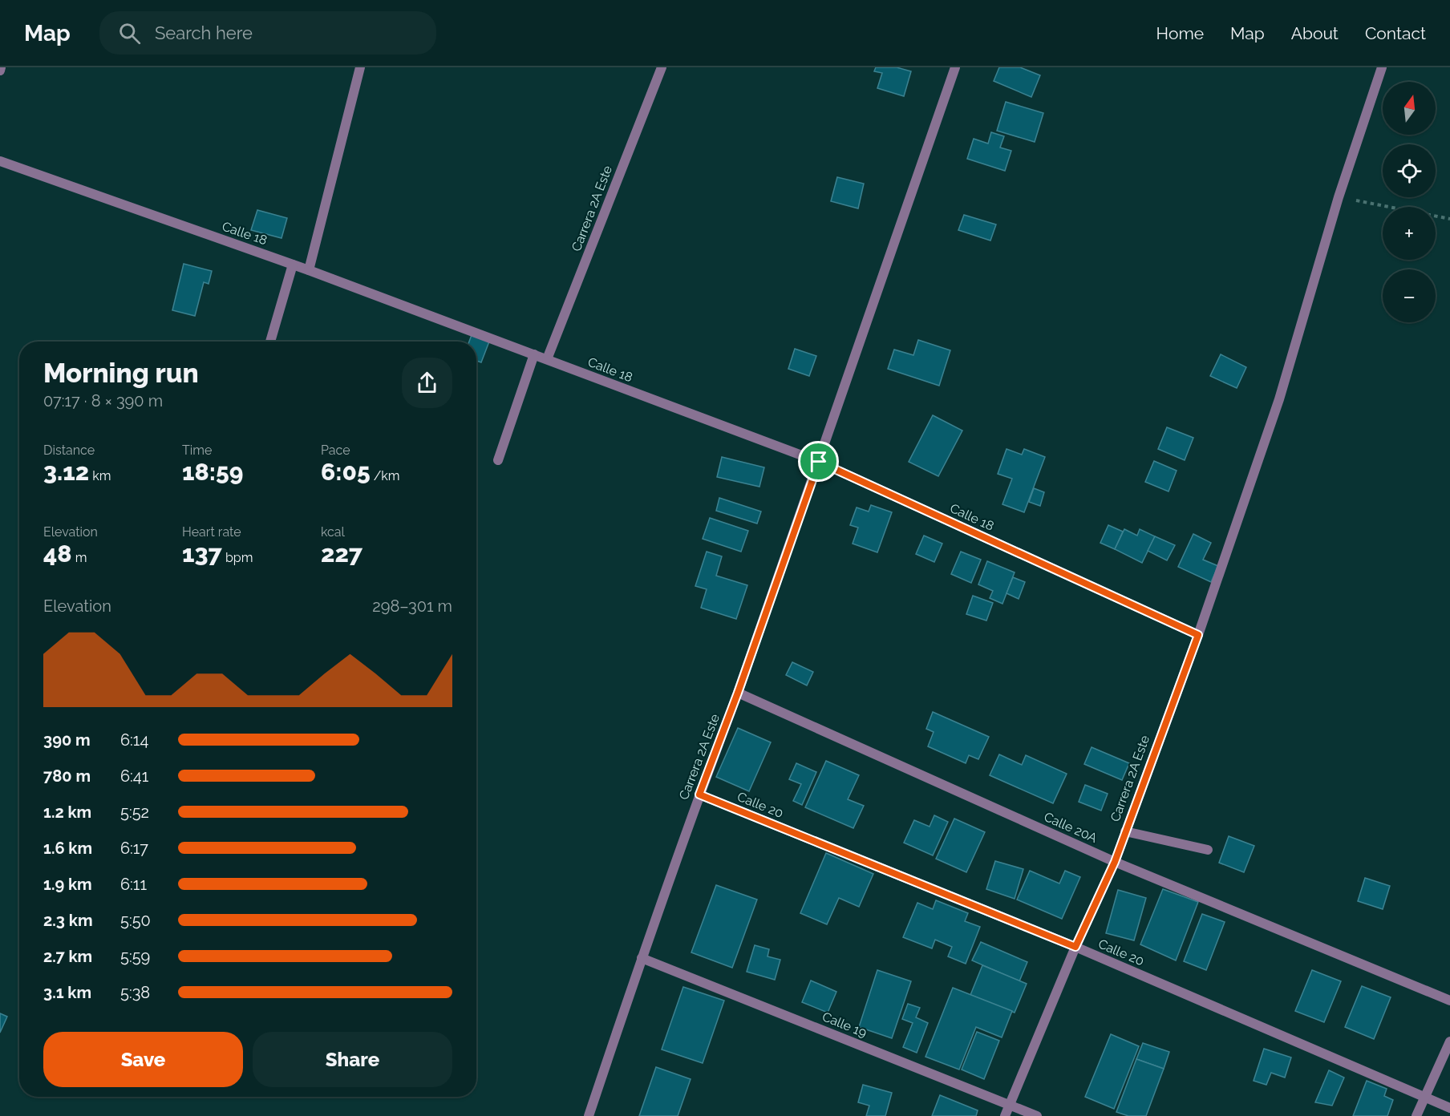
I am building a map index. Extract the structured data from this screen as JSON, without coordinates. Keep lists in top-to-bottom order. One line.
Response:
{"streets":{"street":["Carrera 2A Este","Calle 18","Calle 20","Calle 20A","Calle 19"]},"crossings":[["Carrera 2A Este","Calle 18"],["Carrera 2A Este","Calle 20"],["Carrera 2A Este","Calle 20A"],["Carrera 2A Este","Calle 19"]],"north":"top","page":{"header":"Map","search":"Search here","nav":["Home","Map","About","Contact"],"map_buttons":["+","−"],"heading":["Morning run","07:17 · 8 × 390 m"],"stats":[["Distance","3.12 km"],["Time","18:59"],["Pace","6:05 /km"],["Elevation","48 m"],["Heart rate","137 bpm"],["kcal","227"]],"chart":["Elevation","298–301 m"],"list":[{"name":"390 m","note":"6:14"},{"name":"780 m","note":"6:41"},{"name":"1.2 km","note":"5:52"},{"name":"1.6 km","note":"6:17"},{"name":"1.9 km","note":"6:11"},{"name":"2.3 km","note":"5:50"},{"name":"2.7 km","note":"5:59"},{"name":"3.1 km","note":"5:38"}],"buttons":["Save","Share"]}}
